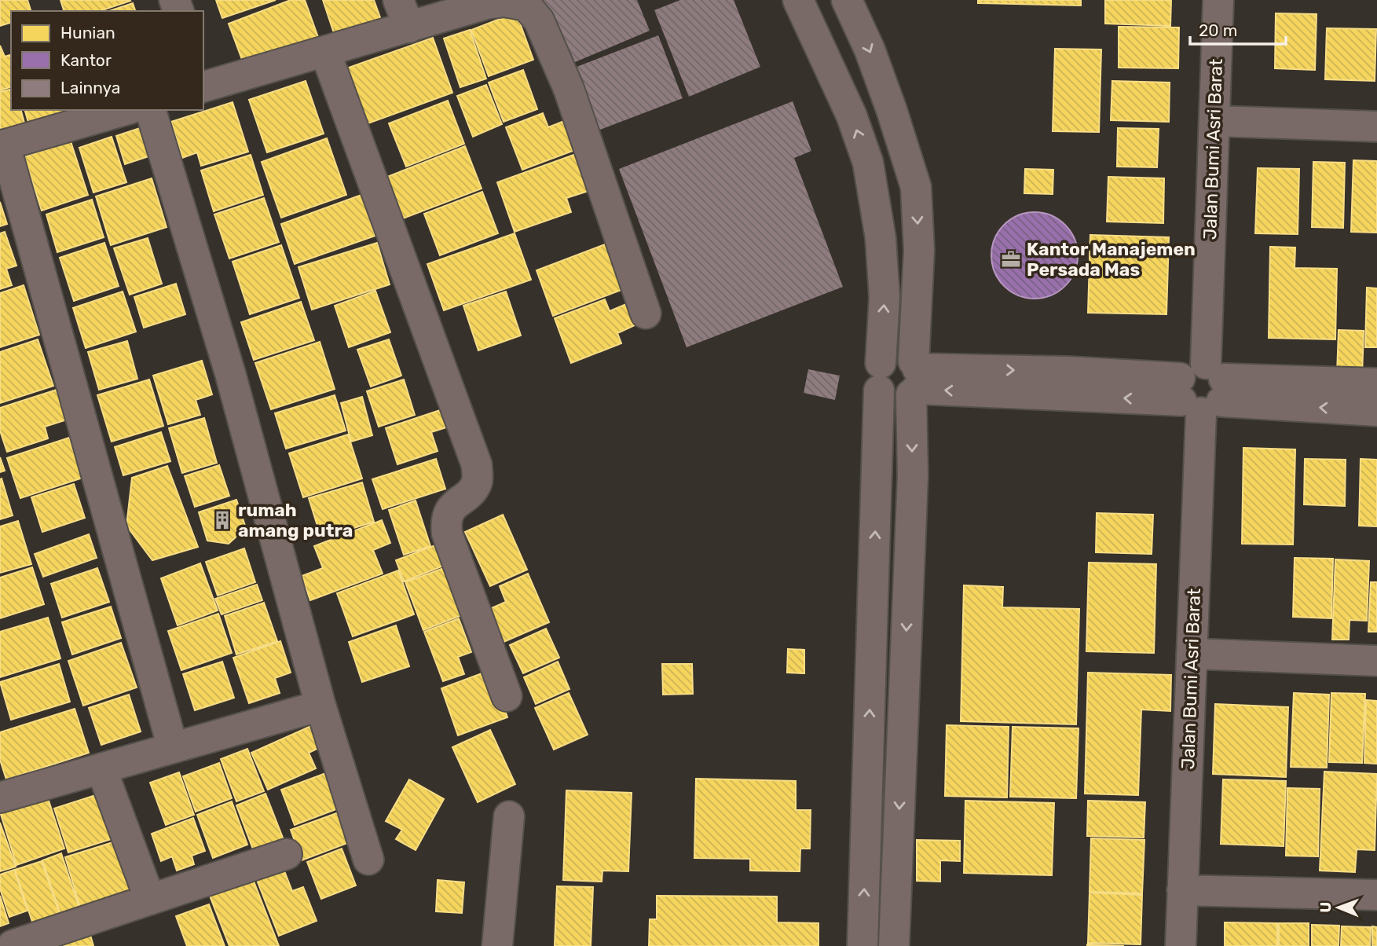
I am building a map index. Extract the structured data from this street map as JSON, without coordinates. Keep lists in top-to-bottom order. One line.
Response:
{"streets":{"street":["Jalan Bumi Asri Barat"]},"places":{"office":["Kantor Manajemen Persada Mas"],"building":["rumah amang putra"]},"legend":["Hunian","Kantor","Lainnya"],"scale_bar":"20 m","north":"left"}
